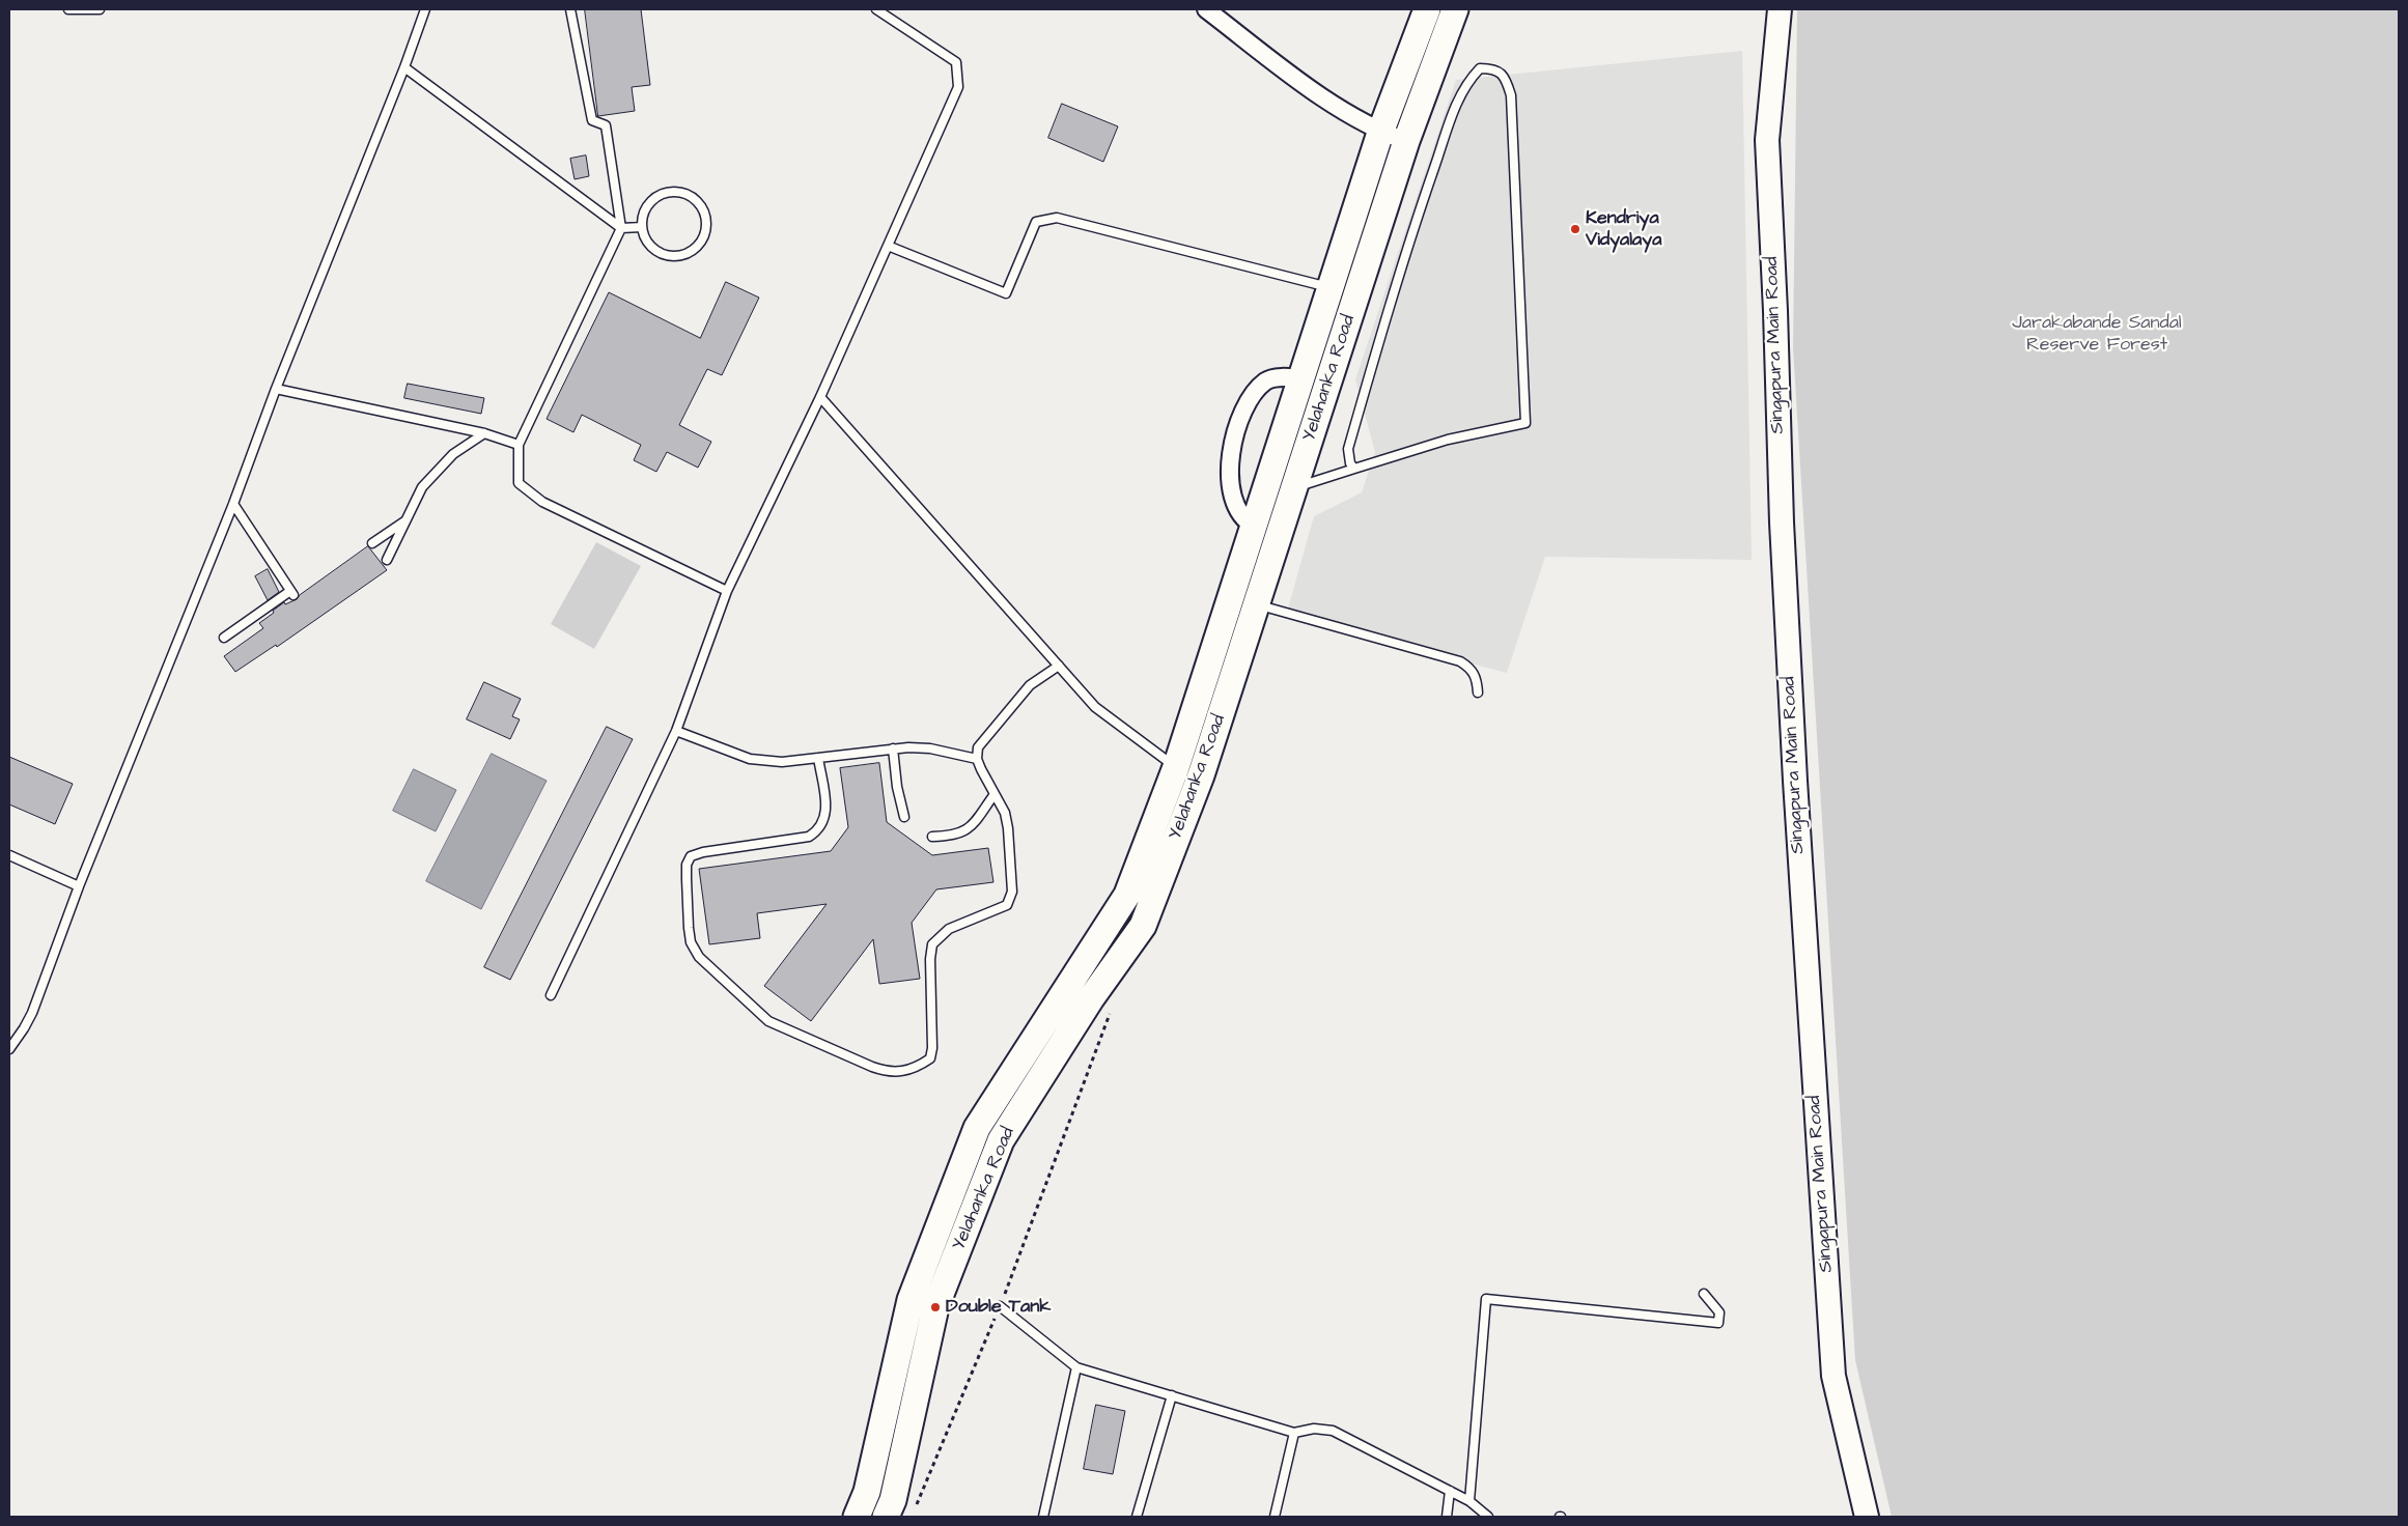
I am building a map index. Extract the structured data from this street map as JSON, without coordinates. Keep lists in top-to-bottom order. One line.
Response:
{"streets":{"main road":["Yelahanka Road"],"street":["Singapura Main Road"]},"parks":["Jarakabande Sandal Reserve Forest"],"places":["Kendriya Vidyalaya","Double Tank"]}
